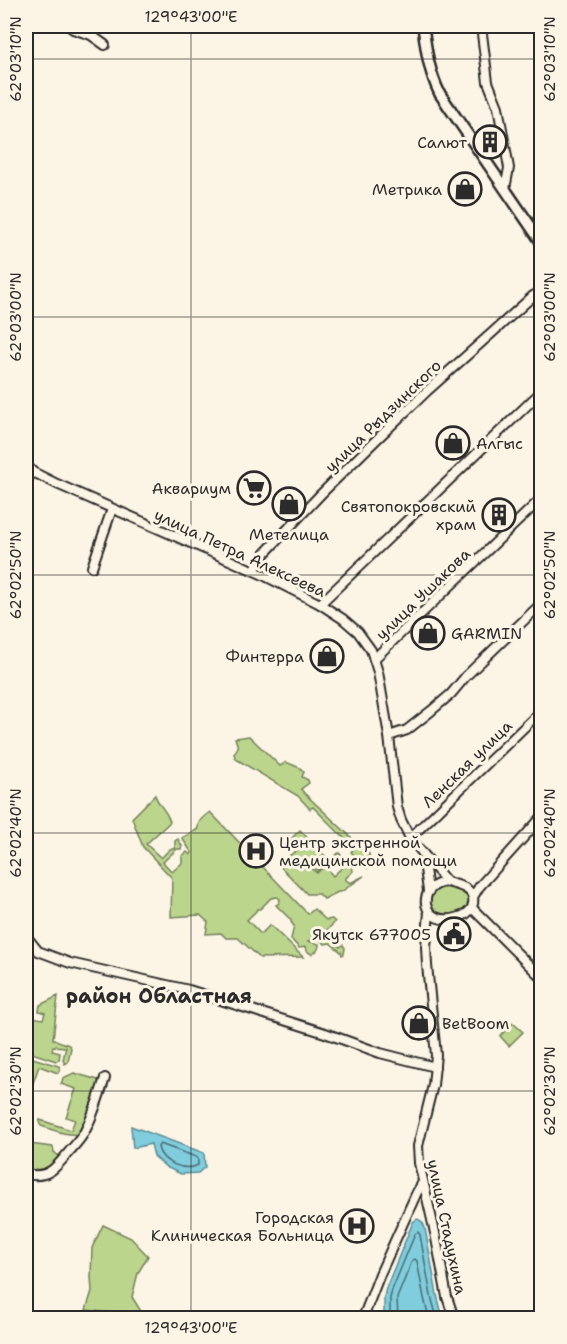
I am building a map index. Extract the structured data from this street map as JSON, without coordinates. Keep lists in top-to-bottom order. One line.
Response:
{"streets":{"street":["улица Рыдзинского","улица Петра Алексеева","улица Ушакова","Ленская улица","улица Стадухина"]},"crossings":[["улица Рыдзинского","улица Петра Алексеева"],["улица Петра Алексеева","улица Ушакова"],["улица Петра Алексеева","Ленская улица"],["улица Петра Алексеева","улица Стадухина"]],"districts":["район Областная"],"places":{"building":["Салют","Святопокровский храм"],"shop":["Метрика","Алгыс","Метелица","GARMIN","Финтерра","BetBoom"],"supermarket":["Аквариум"],"hospital":["Центр экстренной медицинской помощи","Городская Клиническая Больница"],"public building":["Якутск 677005"]},"coordinates":["129°43'00\"E","62°03'10\"N","62°03'00\"N","62°02'50\"N","62°02'40\"N","62°02'30\"N"]}
